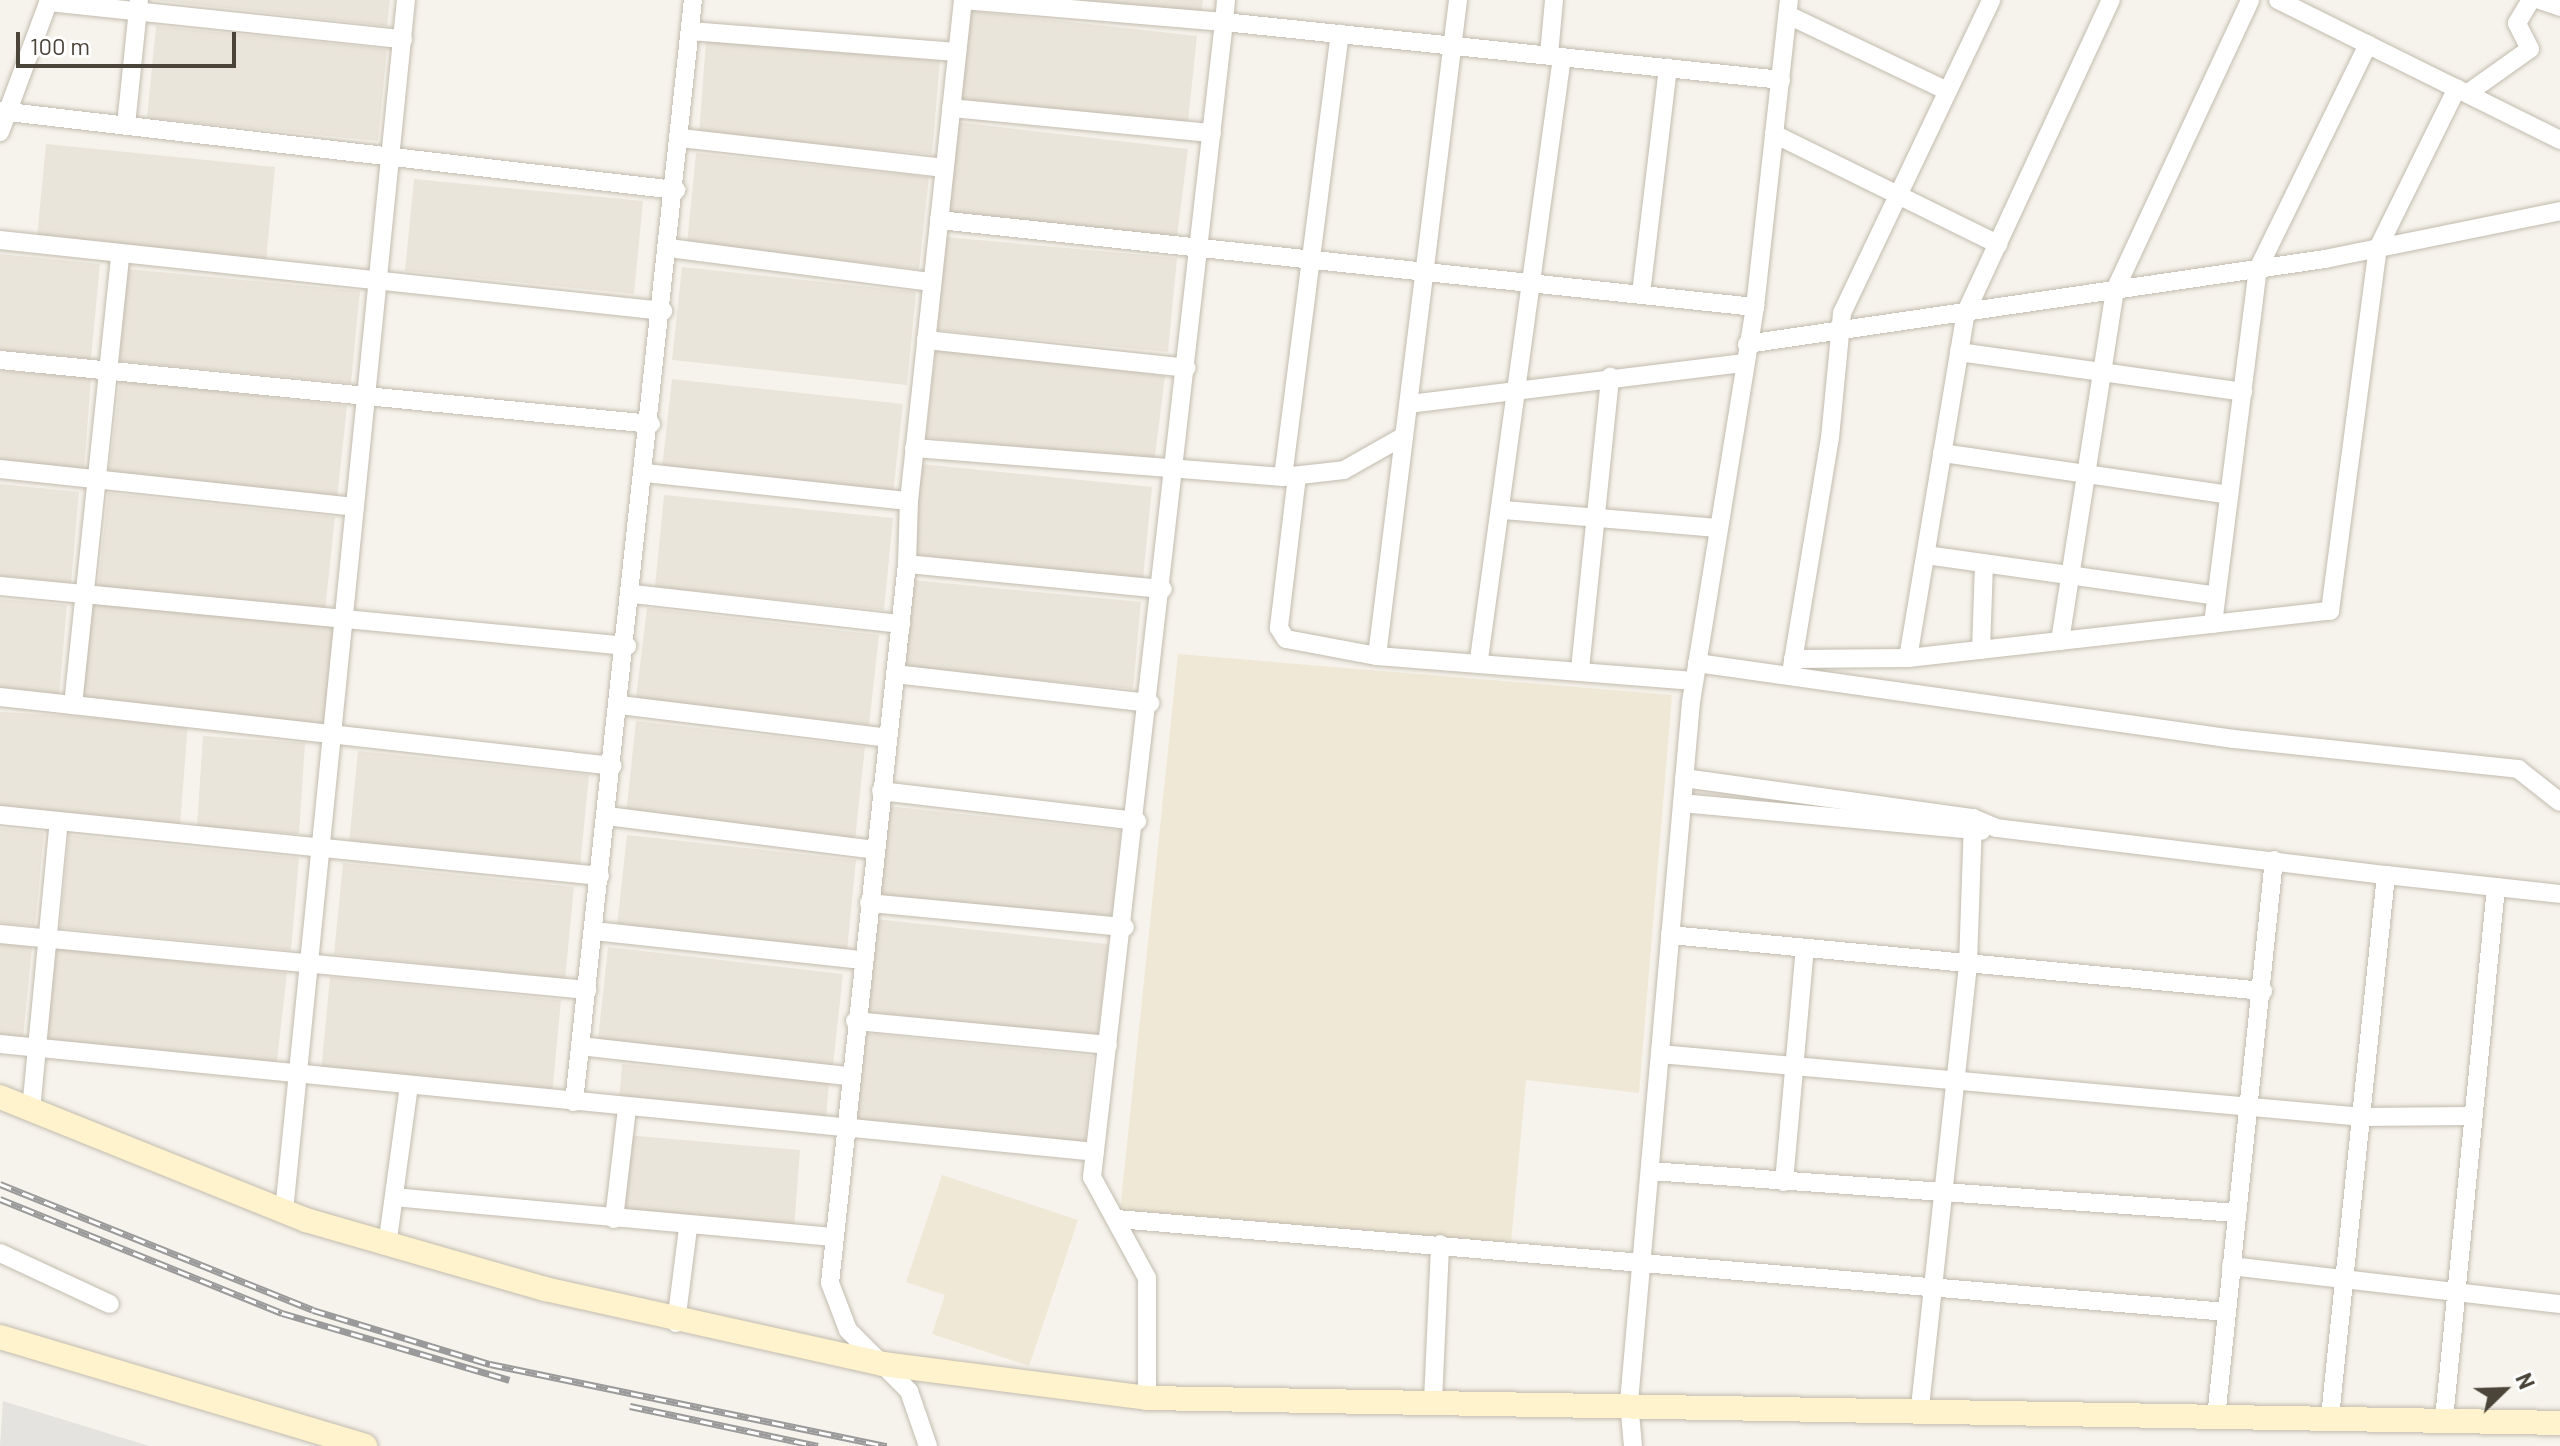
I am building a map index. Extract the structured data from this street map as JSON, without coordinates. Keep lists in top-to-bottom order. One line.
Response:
{"scale_bar":"100 m","north":"top right"}
